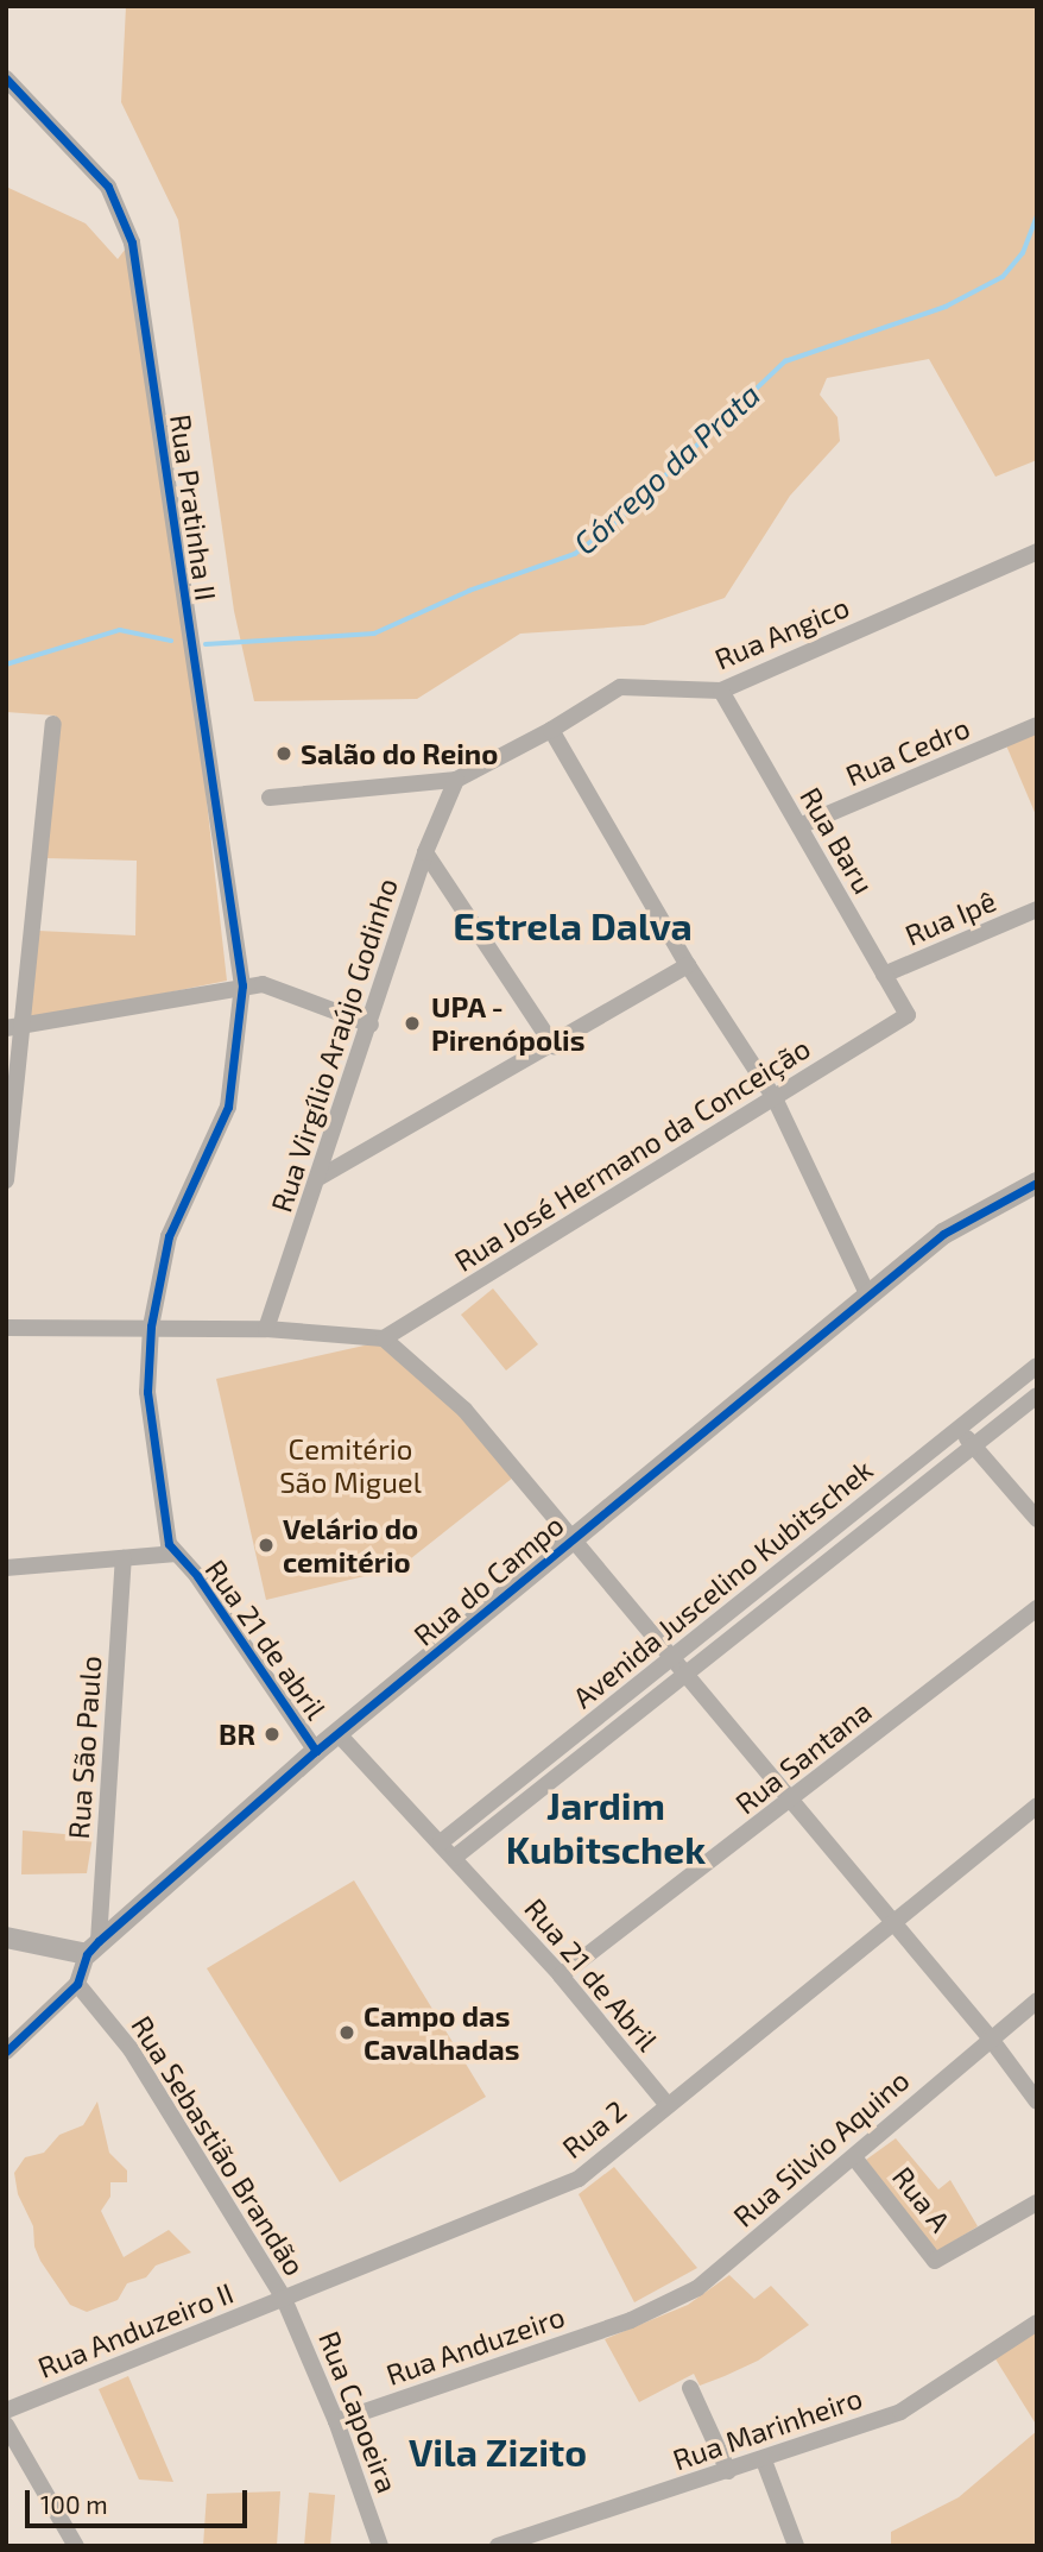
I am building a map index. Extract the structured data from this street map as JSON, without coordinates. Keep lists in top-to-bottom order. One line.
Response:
{"streets":{"street":["Rua Pratinha II","Rua Angico","Rua Cedro","Rua Baru","Rua Ipê","Rua Virgílio Araújo Godinho","Rua José Hermano da Conceição","Rua do Campo","Avenida Juscelino Kubitschek","Rua 21 de abril","Rua São Paulo","Rua Santana","Rua 21 de Abril","Rua 2","Rua Sebastião Brandão","Rua Silvio Aquino","Rua A","Rua Anduzeiro II","Rua Anduzeiro","Rua Capoeira","Rua Marinheiro"]},"crossings":[["Rua Pratinha II","Rua 21 de abril"],["Rua Angico","Rua Baru"],["Rua Angico","Rua Virgílio Araújo Godinho"],["Rua Cedro","Rua Baru"],["Rua Baru","Rua Ipê"],["Rua Baru","Rua José Hermano da Conceição"],["Rua do Campo","Rua 21 de abril"],["Rua do Campo","Rua São Paulo"],["Rua do Campo","Rua 21 de Abril"],["Avenida Juscelino Kubitschek","Rua 21 de Abril"],["Rua Santana","Rua 21 de Abril"],["Rua 21 de Abril","Rua 2"],["Rua 2","Rua Sebastião Brandão"],["Rua 2","Rua Anduzeiro II"],["Rua 2","Rua Capoeira"],["Rua Sebastião Brandão","Rua Anduzeiro II"],["Rua Sebastião Brandão","Rua Capoeira"],["Rua Silvio Aquino","Rua A"],["Rua Silvio Aquino","Rua Anduzeiro"],["Rua Anduzeiro II","Rua Capoeira"],["Rua Anduzeiro","Rua Capoeira"]],"districts":["Estrela Dalva","Jardim Kubitschek","Vila Zizito"],"water":["Córrego da Prata"],"parks":["Cemitério São Miguel"],"places":["Salão do Reino","UPA - Pirenópolis","Velário do cemitério","BR","Campo das Cavalhadas"],"scale_bar":"100 m"}
